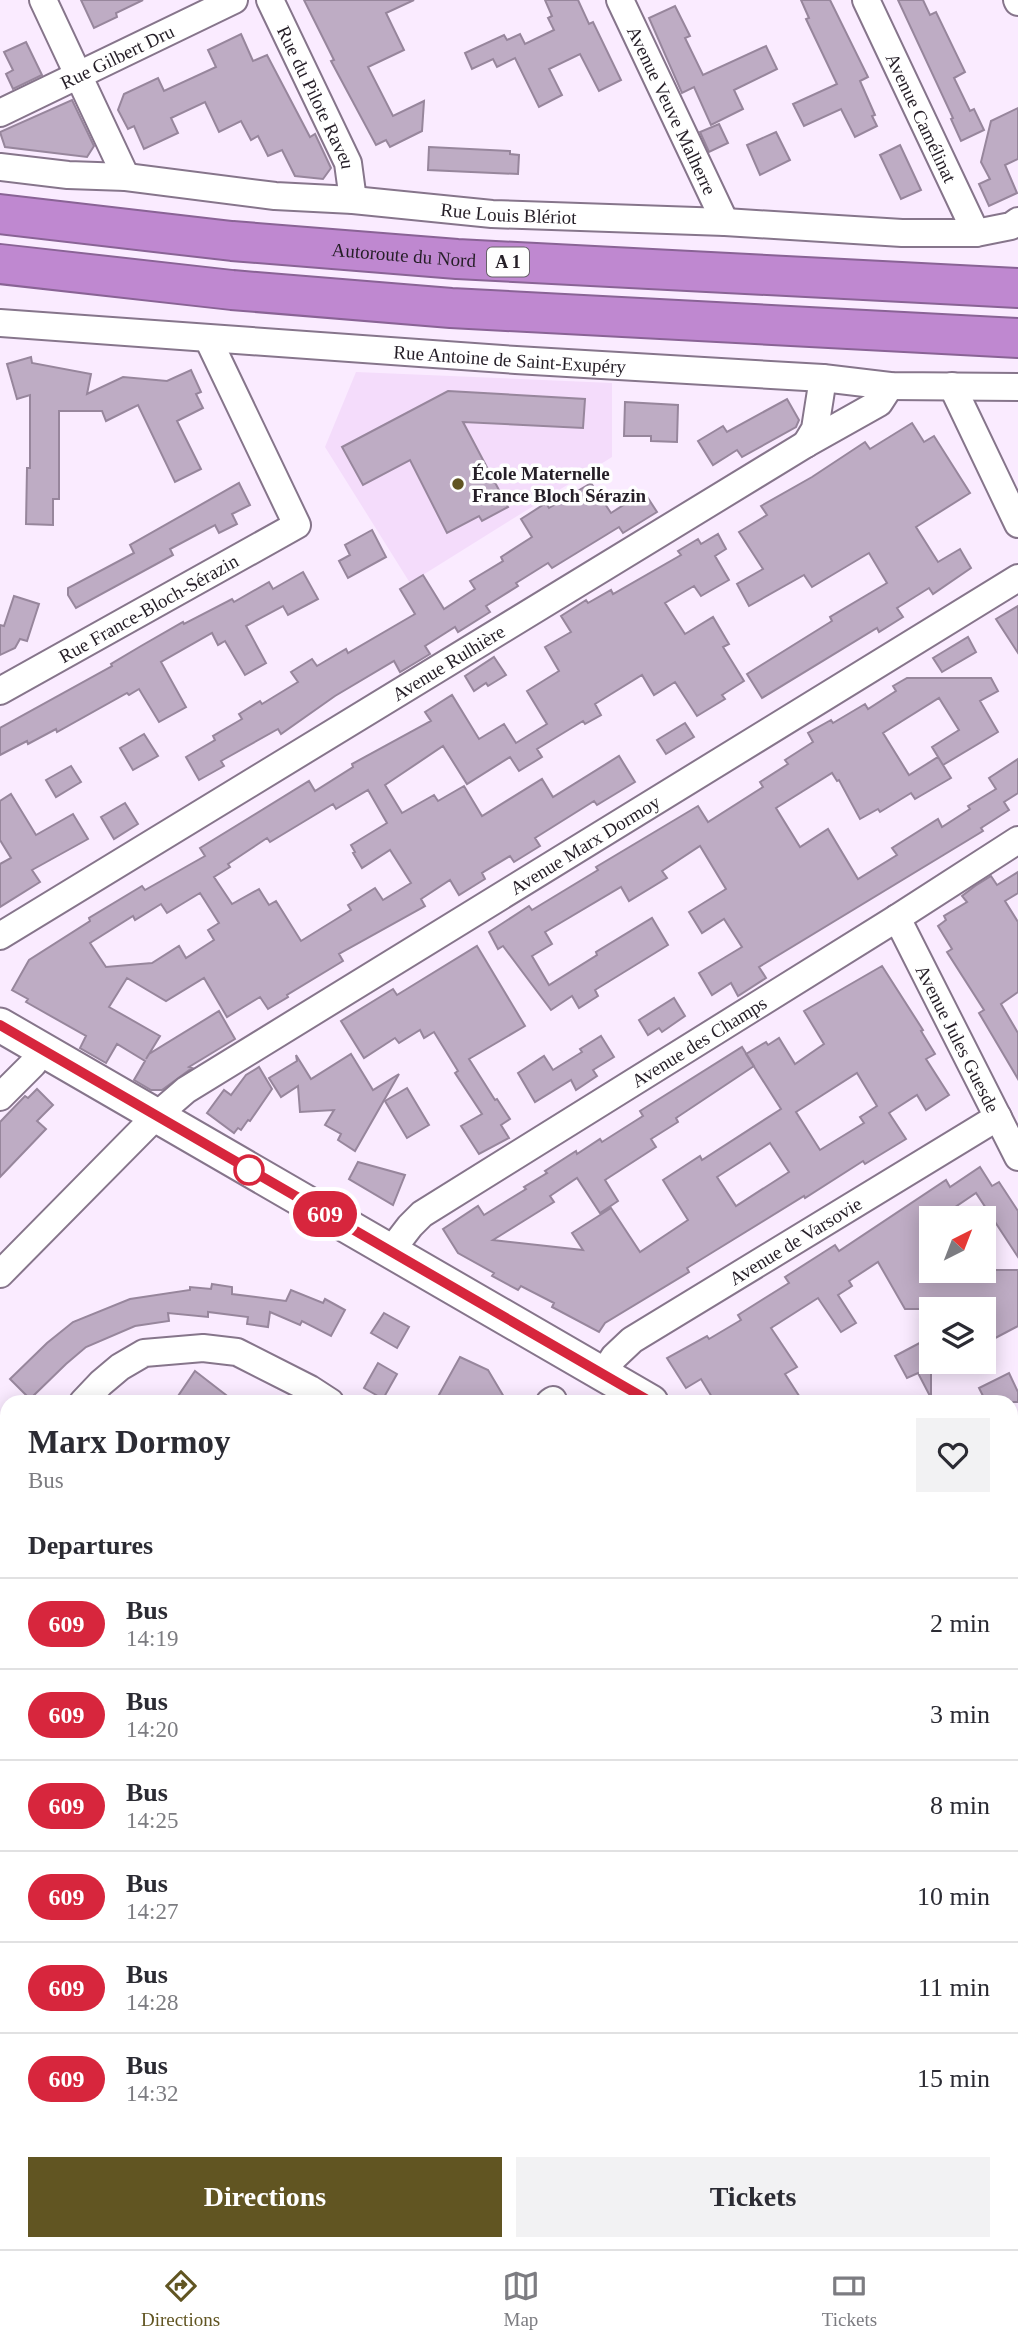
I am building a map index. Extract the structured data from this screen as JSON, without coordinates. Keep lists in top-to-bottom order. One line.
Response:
{"streets":{"highway":["Autoroute du Nord","A 1"],"street":["Rue Gilbert Dru","Rue du Pilote Raveu","Avenue Veuve Malherre","Avenue Camélinat","Rue Louis Blériot","Rue Antoine de Saint-Exupéry","Rue France-Bloch-Sérazin","Avenue Rulhière","Avenue Marx Dormoy","Avenue Jules Guesde","Avenue des Champs","Avenue de Varsovie"]},"crossings":[["Rue du Pilote Raveu","Rue Louis Blériot"],["Avenue Veuve Malherre","Rue Louis Blériot"],["Avenue Camélinat","Rue Louis Blériot"],["Rue Antoine de Saint-Exupéry","Rue France-Bloch-Sérazin"],["Rue Antoine de Saint-Exupéry","Avenue Rulhière"],["Avenue Jules Guesde","Avenue des Champs"],["Avenue Jules Guesde","Avenue de Varsovie"]],"places":["École Maternelle France Bloch Sérazin"],"lines":["bus line 609"],"north":"top right","page":{"on_map":"609","heading":[["Marx Dormoy","Bus"],"Departures"],"list":[{"mark":"609","name":"Bus","note":"14:19","value":"2 min"},{"mark":"609","name":"Bus","note":"14:20","value":"3 min"},{"mark":"609","name":"Bus","note":"14:25","value":"8 min"},{"mark":"609","name":"Bus","note":"14:27","value":"10 min"},{"mark":"609","name":"Bus","note":"14:28","value":"11 min"},{"mark":"609","name":"Bus","note":"14:32","value":"15 min"}],"buttons":["Directions","Tickets"],"tabs":["Directions","Map","Tickets"]}}
